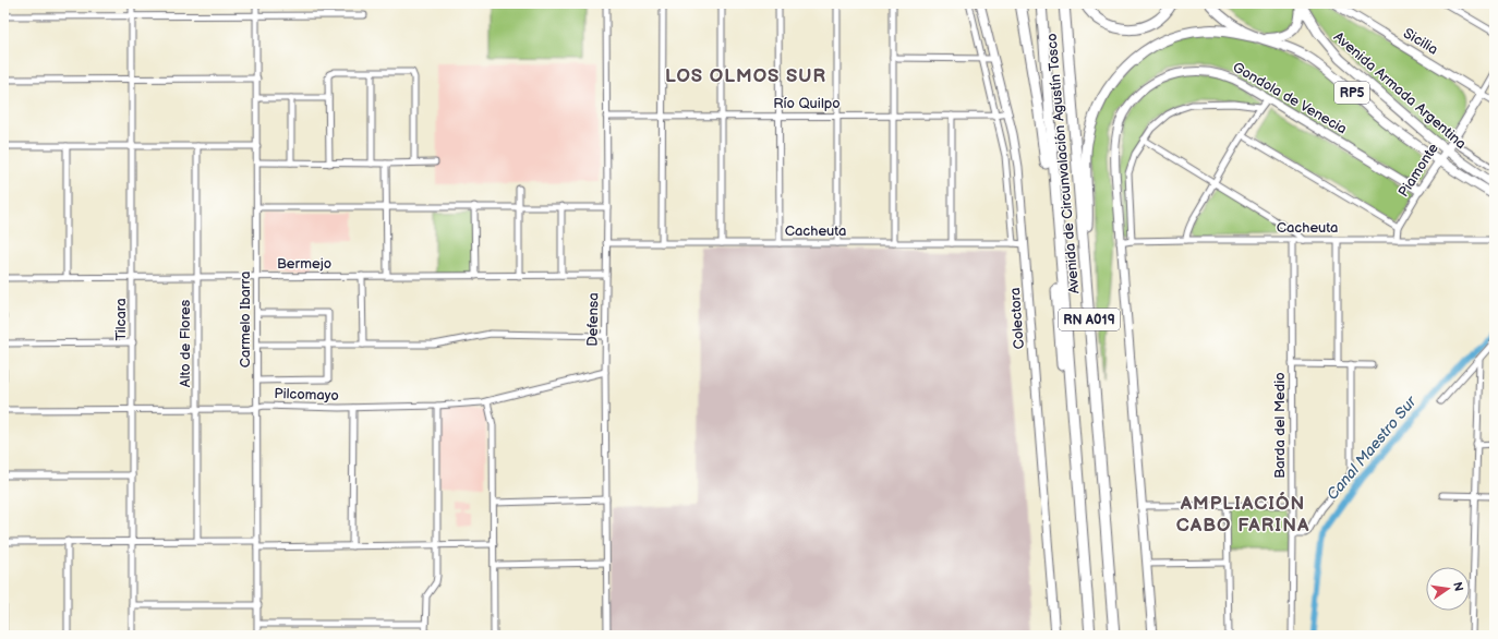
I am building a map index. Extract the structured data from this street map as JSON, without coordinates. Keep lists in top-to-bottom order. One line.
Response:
{"streets":{"highway":["Avenida de Circunvalación Agustín Tosco","RN A019"],"main road":["Avenida Armada Argentina","RP5"],"street":["Sicilia","Gondola de Venecia","Río Quilpo","Piamonte","Cacheuta","Bermejo","Colectora","Tilcara","Carmelo Ibarra","Defensa","Alto de Flores","Pilcomayo","Barda del Medio"]},"crossings":[["Sicilia","Piamonte"],["Avenida Armada Argentina","Piamonte"],["Gondola de Venecia","Piamonte"],["Gondola de Venecia","Cacheuta"],["Río Quilpo","Colectora"],["Río Quilpo","Defensa"],["Piamonte","Cacheuta"],["Cacheuta","Colectora"],["Cacheuta","Defensa"],["Cacheuta","Barda del Medio"],["Bermejo","Tilcara"],["Bermejo","Carmelo Ibarra"],["Bermejo","Defensa"],["Bermejo","Alto de Flores"],["Tilcara","Pilcomayo"],["Carmelo Ibarra","Pilcomayo"],["Defensa","Pilcomayo"],["Alto de Flores","Pilcomayo"]],"districts":["LOS OLMOS SUR","AMPLIACIÓN CABO FARINA"],"water":["Canal Maestro Sur"],"north":"right"}
